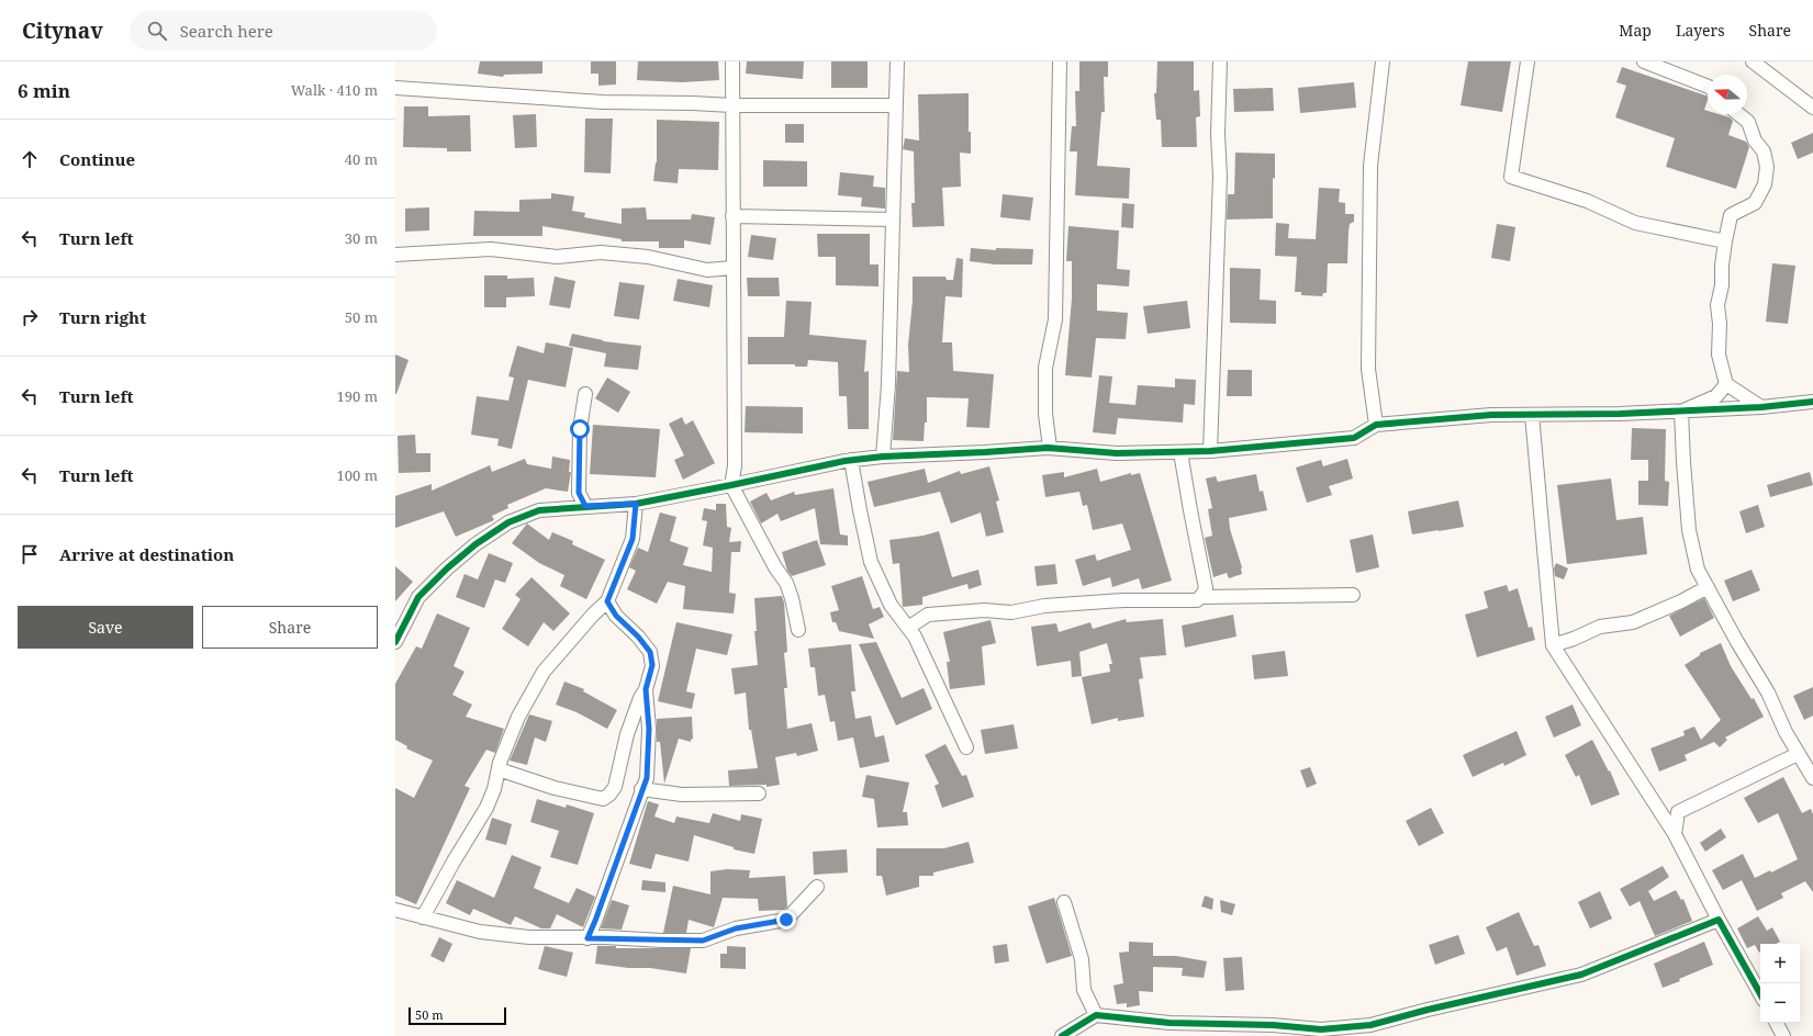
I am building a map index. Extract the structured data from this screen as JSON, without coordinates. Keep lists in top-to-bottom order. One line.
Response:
{"scale_bar":"50 m","north":"left","page":{"header":"Citynav","search":"Search here","nav":["Map","Layers","Share"],"heading":["6 min","Walk · 410 m"],"list":[["Continue","40 m"],["Turn left","30 m"],["Turn right","50 m"],["Turn left","190 m"],["Turn left","100 m"],"Arrive at destination"],"buttons":["Save","Share"],"map_buttons":["+","−"],"scale":"50 m"}}
